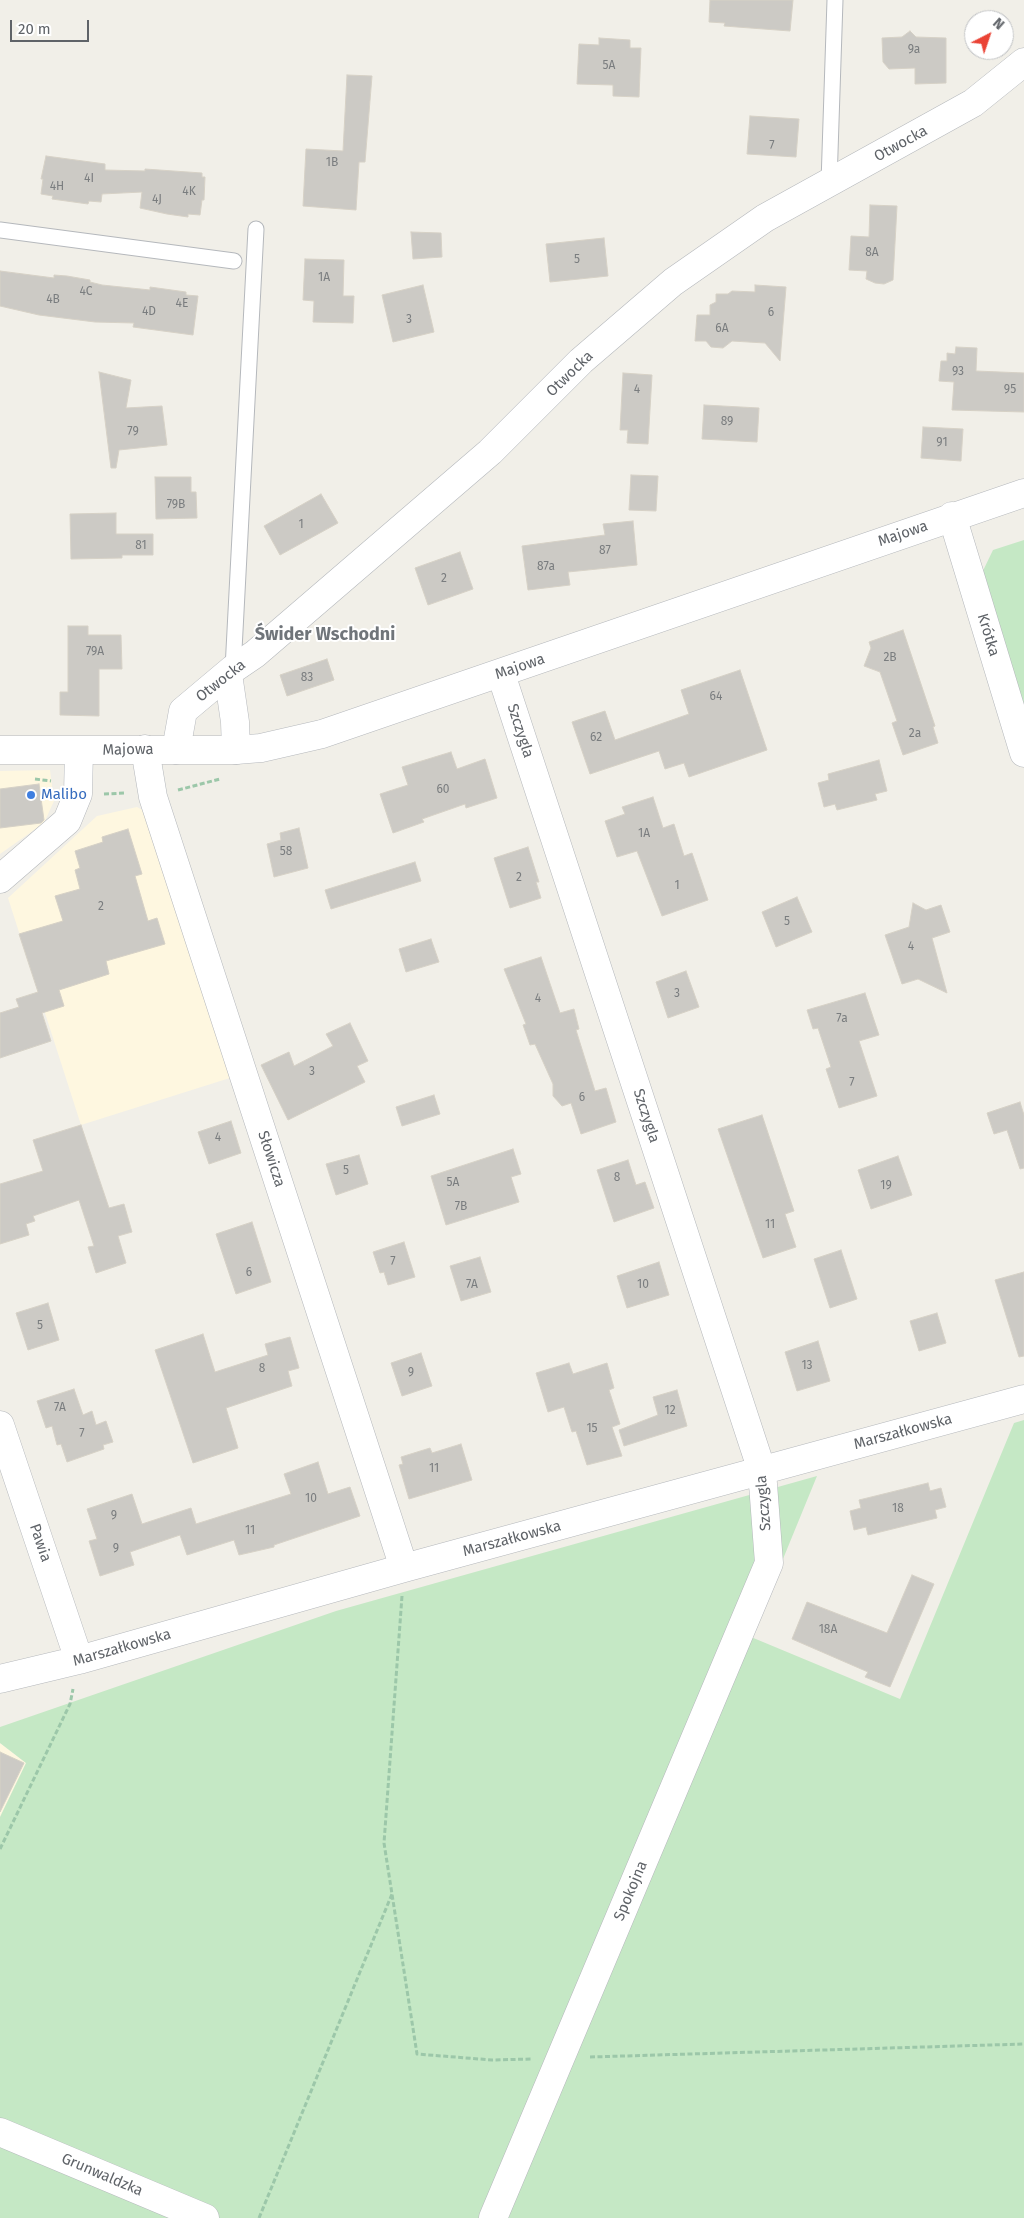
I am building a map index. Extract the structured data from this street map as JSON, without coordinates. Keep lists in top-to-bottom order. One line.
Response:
{"streets":{"street":["Otwocka","Majowa","Krótka","Szczygla","Słowicza","Marszałkowska","Pawia","Spokojna","Grunwaldzka"]},"crossings":[["Otwocka","Majowa"],["Majowa","Krótka"],["Majowa","Szczygla"],["Majowa","Słowicza"],["Szczygla","Marszałkowska"],["Szczygla","Spokojna"],["Słowicza","Marszałkowska"],["Marszałkowska","Pawia"]],"districts":["Świder Wschodni"],"places":["Malibo"],"house_numbers":["9a","5A","7","1B","4I","4H","4K","4J","8A","5","1A","4C","4B","4E","4D","6","3","6A","93","4","95","89","79","91","79B","1","81","87","87a","2","79A","2B","83","64","2a","62","60","1A","58","2","1","2","5","4","3","4","7a","3","7","6","4","5","8","5A","19","7B","11","7","6","7A","10","5","13","8","9","7A","12","15","7","11","10","18","9","11","9","18A"],"scale_bar":"20 m","north":"top right"}
